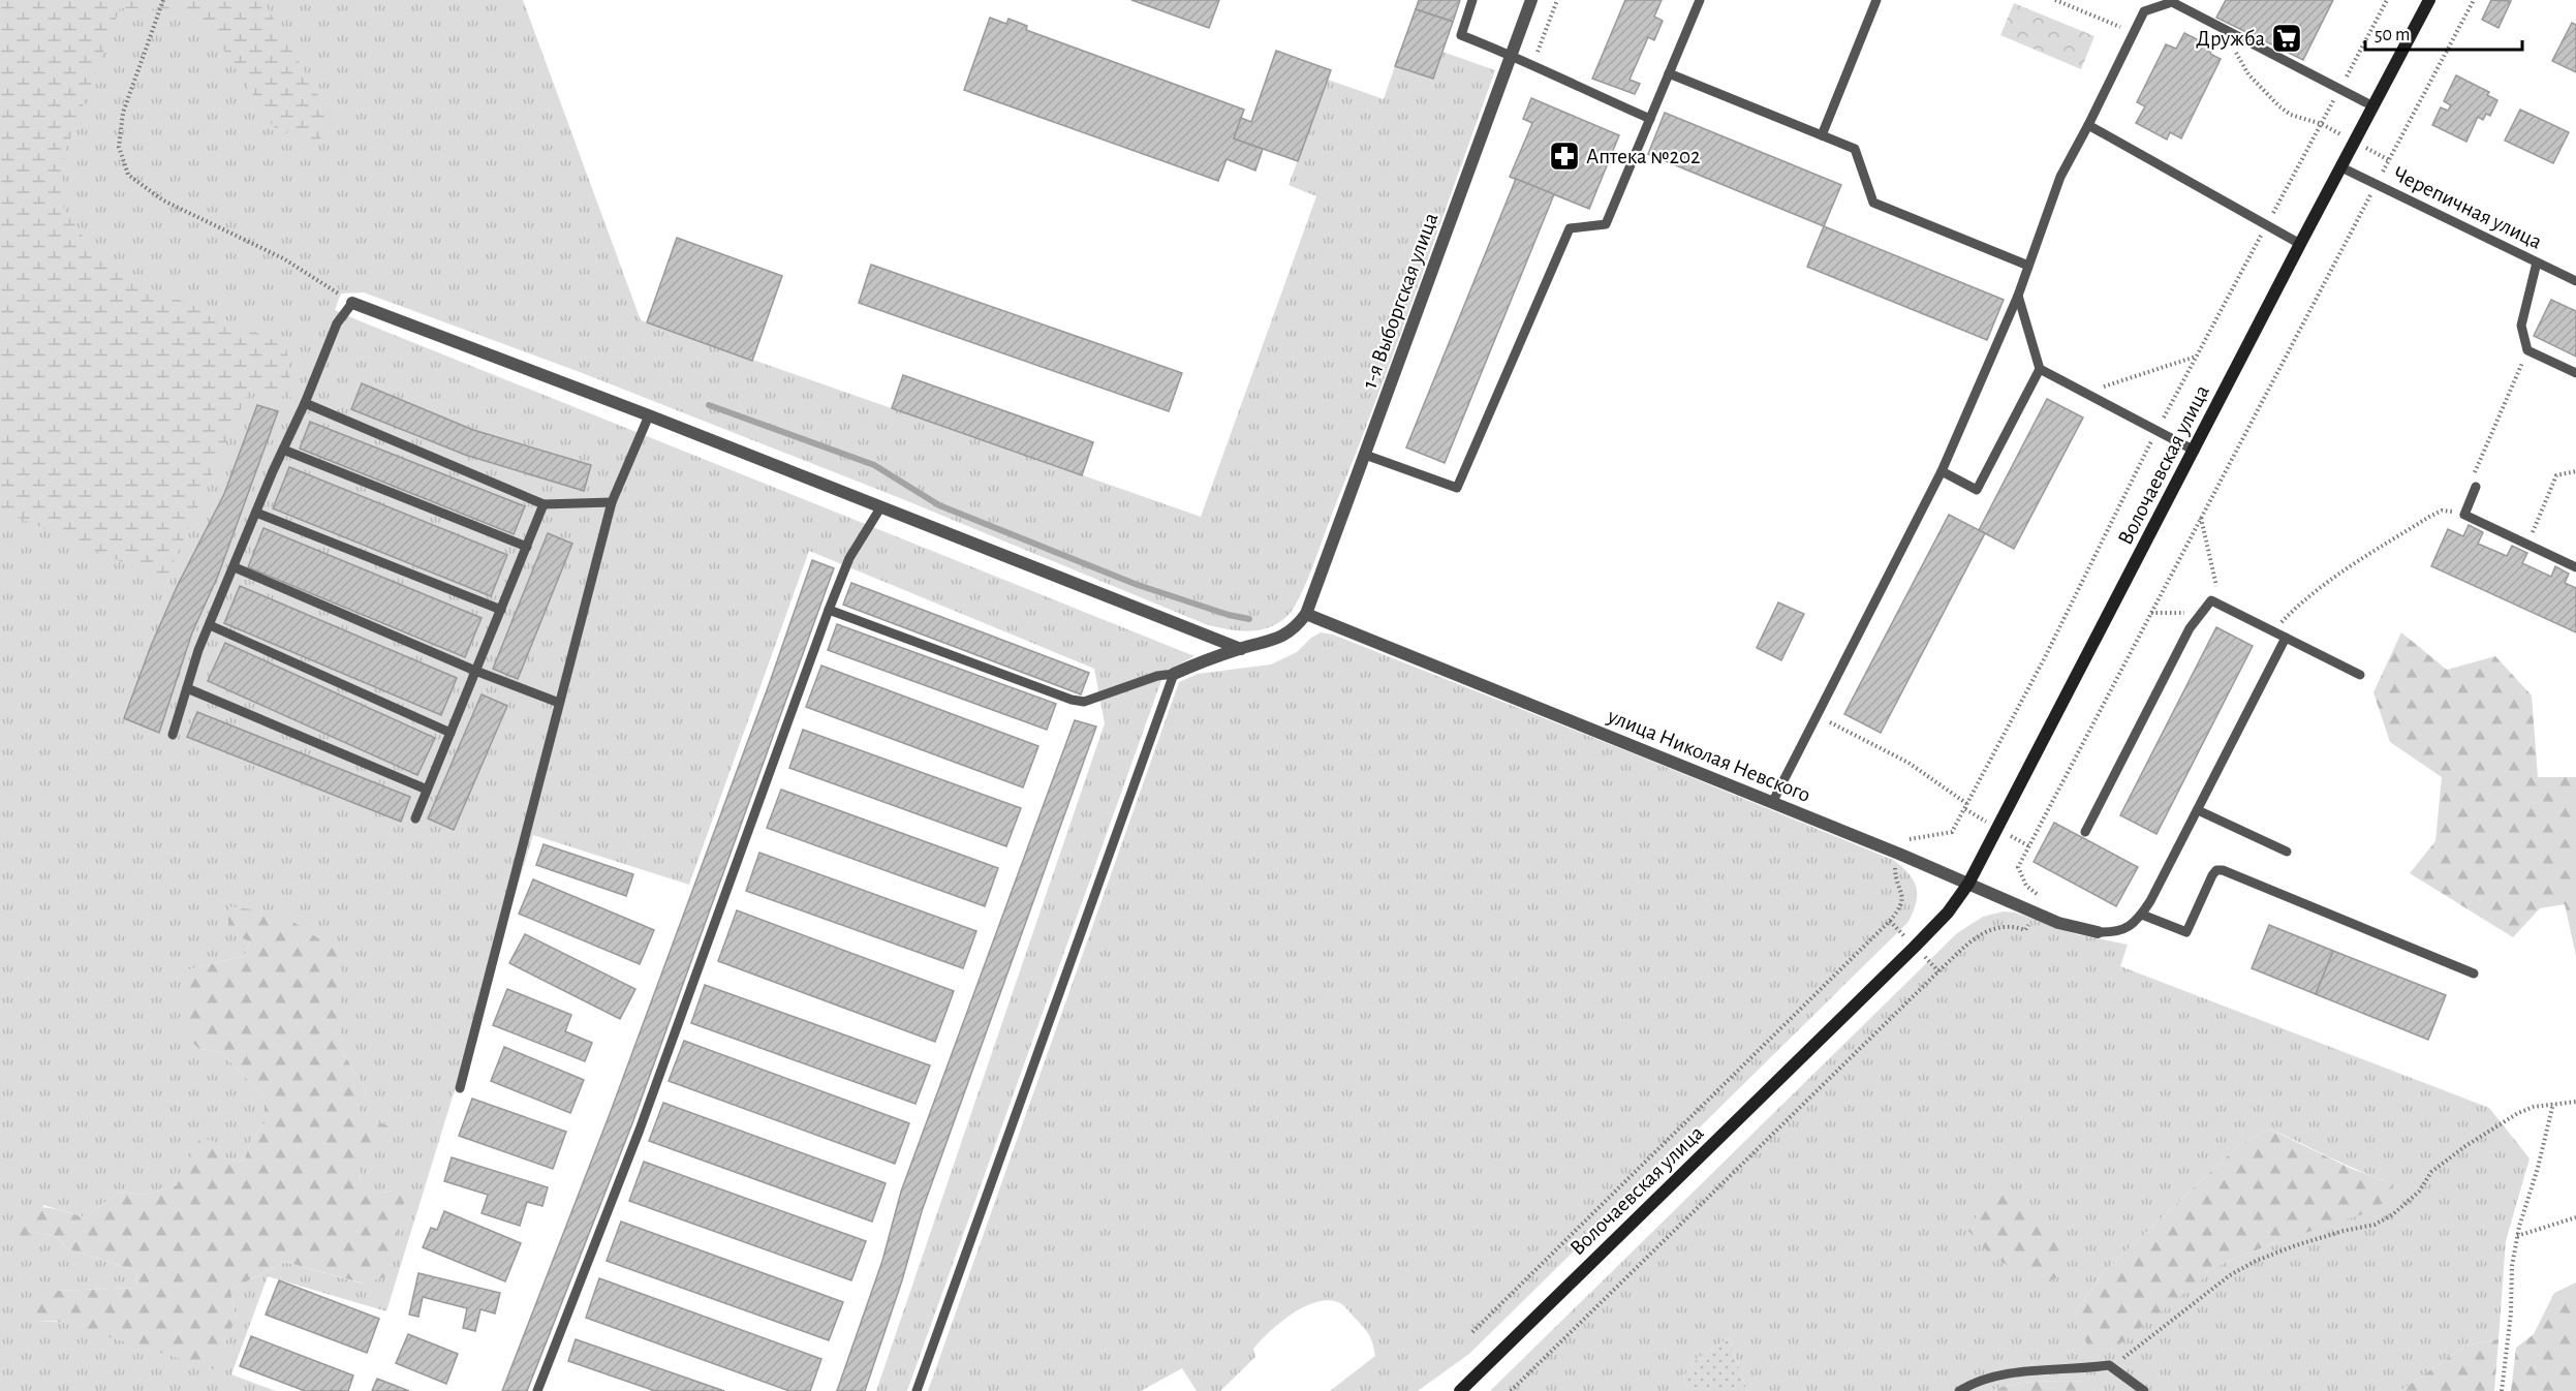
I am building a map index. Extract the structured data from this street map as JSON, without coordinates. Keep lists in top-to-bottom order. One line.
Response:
{"streets":{"street":["1-я Выборгская улица","Волочаевская улица","улица Николая Невского"],"lane":["Черепичная улица"]},"crossings":[["Черепичная улица","Волочаевская улица"],["1-я Выборгская улица","улица Николая Невского"],["Волочаевская улица","улица Николая Невского"]],"places":{"supermarket":["Дружба"],"pharmacy":["Аптека №202"]},"scale_bar":"50 m"}
